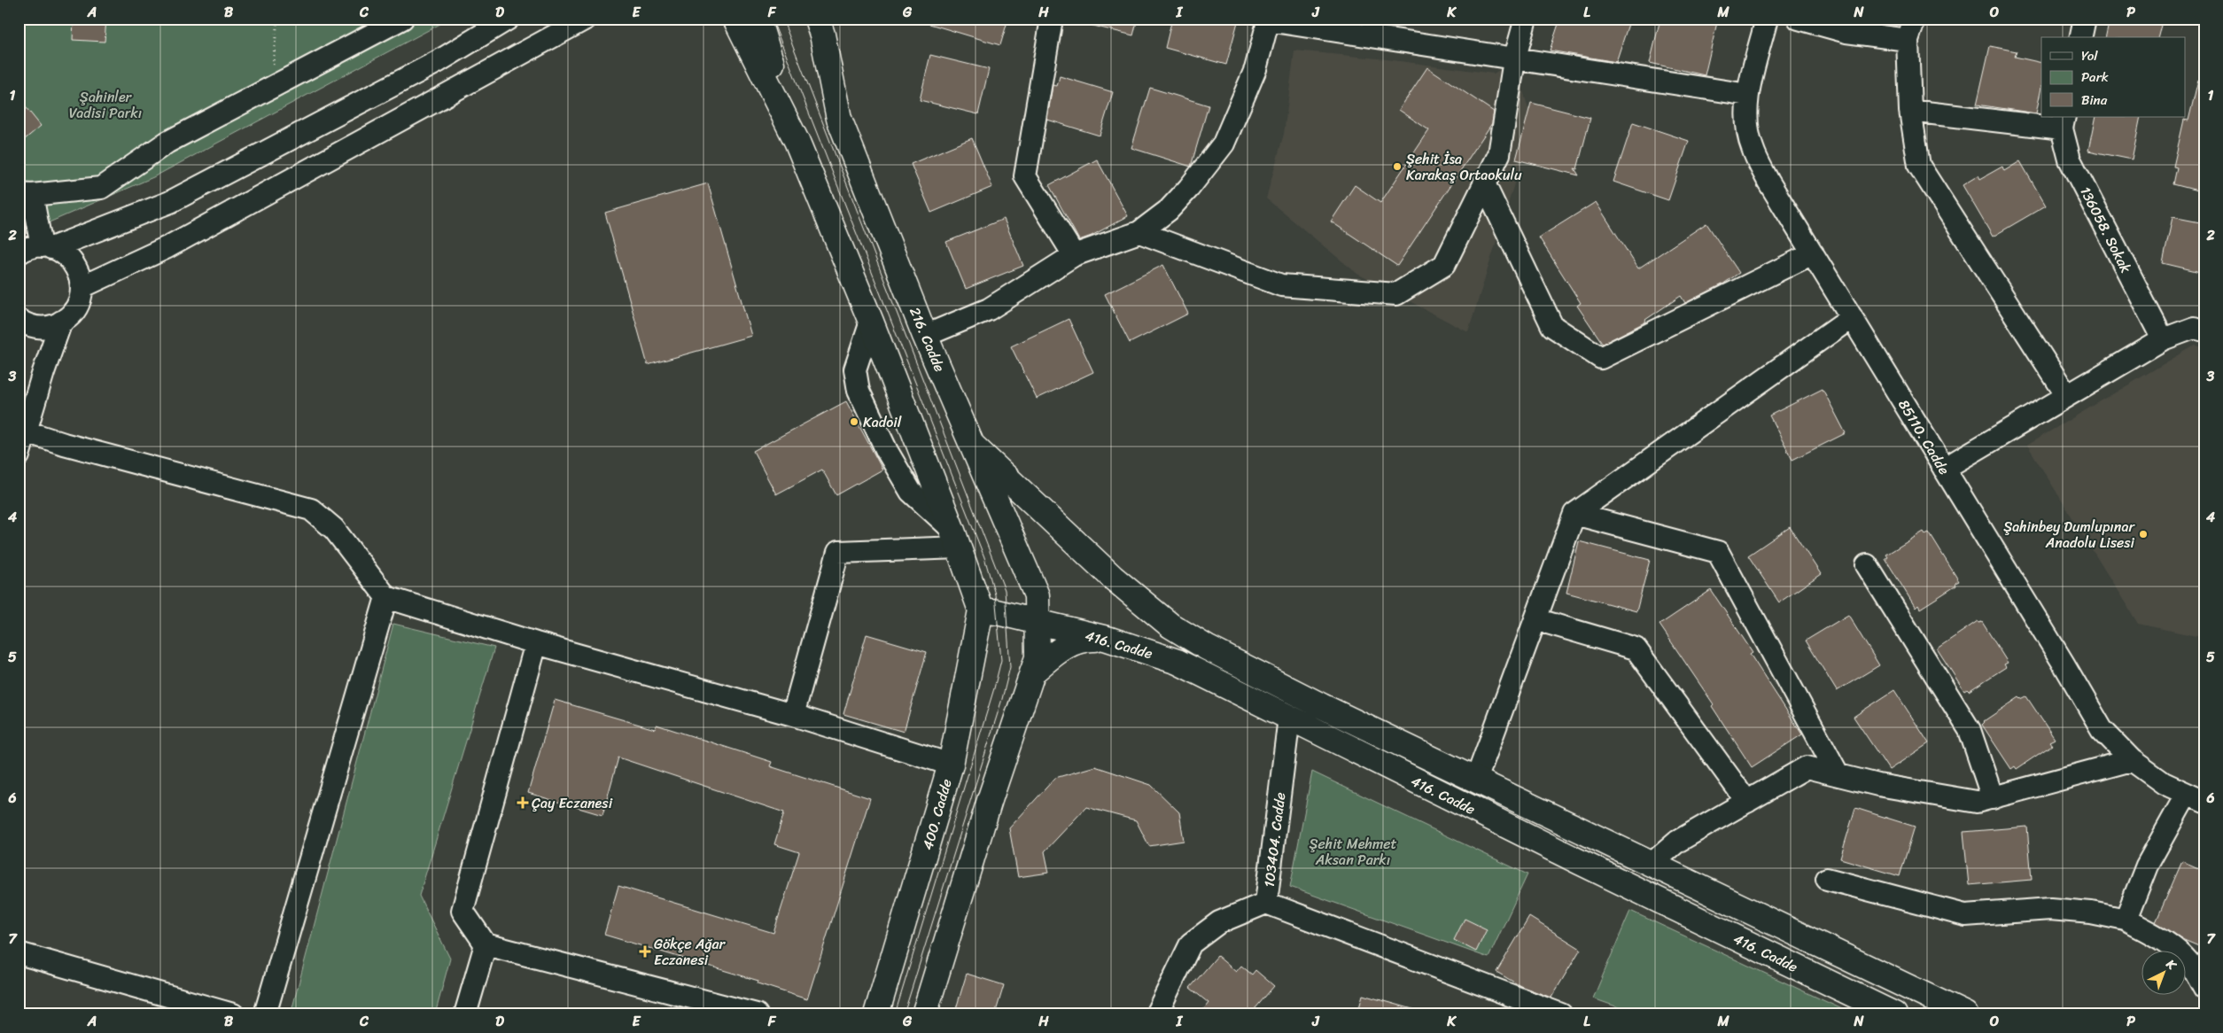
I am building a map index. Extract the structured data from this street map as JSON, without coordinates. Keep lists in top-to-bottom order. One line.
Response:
{"streets":{"main road":["216. Cadde","416. Cadde","400. Cadde"],"street":["136058. Sokak","85110. Cadde","103404. Cadde"]},"crossings":[["216. Cadde","416. Cadde"],["416. Cadde","400. Cadde"],["416. Cadde","103404. Cadde"]],"parks":["Şahinler Vadisi Parkı","Şehit Mehmet Aksan Parkı"],"places":{"other":["Şehit İsa Karakaş Ortaokulu","Kadoil","Şahinbey Dumlupınar Anadolu Lisesi"],"health":["Çay Eczanesi","Gökçe Ağar Eczanesi"]},"legend":["Yol","Park","Bina"],"north":"top right","grid":{"columns":["A","B","C","D","E","F","G","H","I","J","K","L","M","N","O","P"],"rows":["1","2","3","4","5","6","7"]}}
